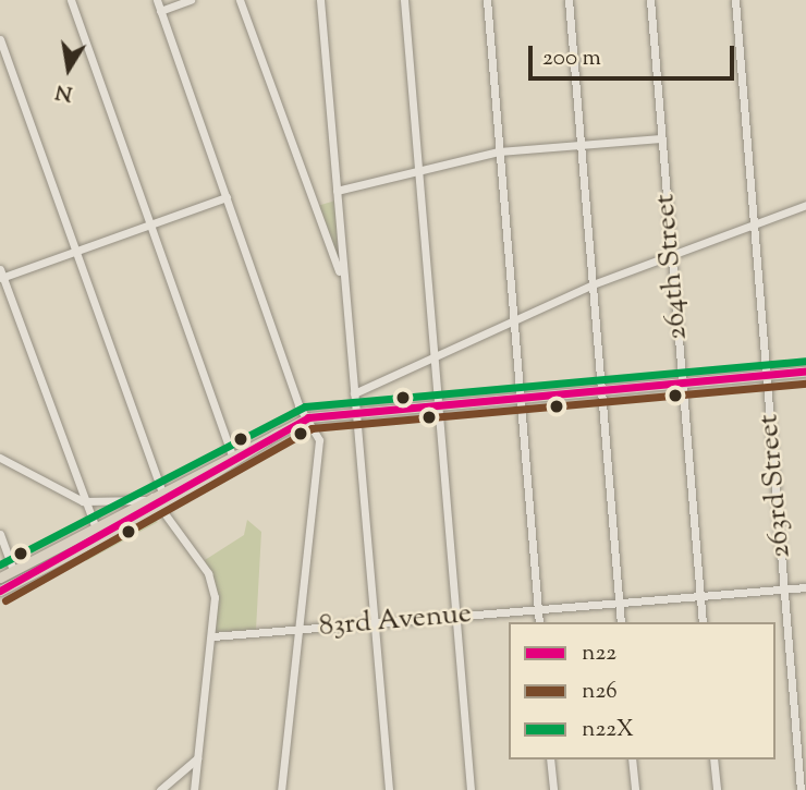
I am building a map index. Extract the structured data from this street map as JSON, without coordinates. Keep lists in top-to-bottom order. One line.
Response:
{"streets":{"street":["264th Street","263rd Street","83rd Avenue"]},"crossings":[["264th Street","83rd Avenue"],["263rd Street","83rd Avenue"]],"lines":["transit line n22X","transit line n22","transit line n26"],"legend":["n22","n26","n22X"],"scale_bar":"200 m","north":"bottom"}
